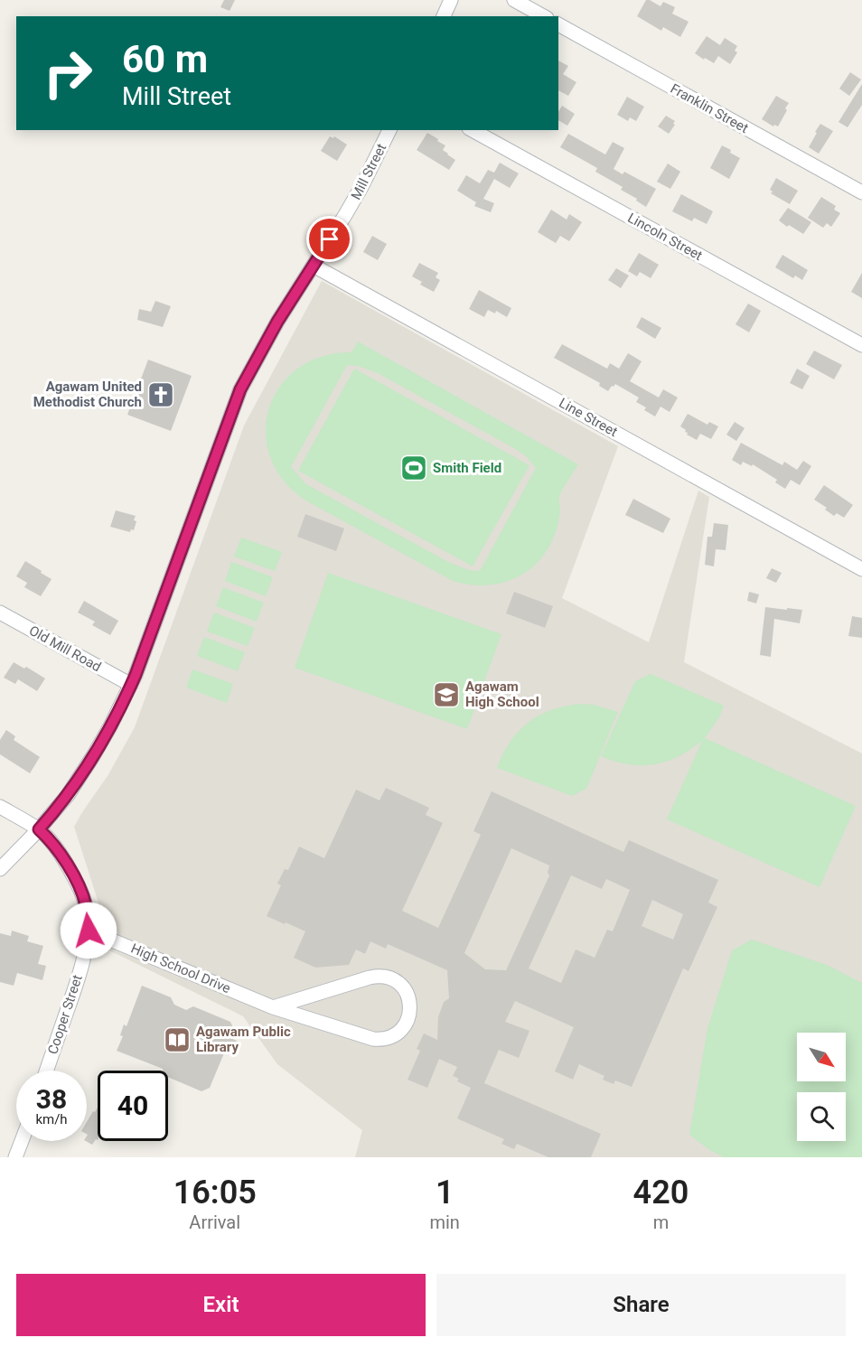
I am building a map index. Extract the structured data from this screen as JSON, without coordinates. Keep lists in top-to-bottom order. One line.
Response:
{"streets":{"street":["Franklin Street","Mill Street","Lincoln Street","Line Street","Old Mill Road","High School Drive","Cooper Street"]},"crossings":[["Mill Street","Line Street"],["Mill Street","Old Mill Road"],["Mill Street","Cooper Street"],["High School Drive","Cooper Street"]],"places":{"church":["Agawam United Methodist Church"],"sports":["Smith Field"],"school or university":["Agawam High School"],"library":["Agawam Public Library"]},"north":"bottom right","page":{"turn":["60 m","Mill Street"],"speed":"38 km/h","limit":"40","eta":["16:05","Arrival","1","min","420","m"],"buttons":["Exit","Share"]}}
